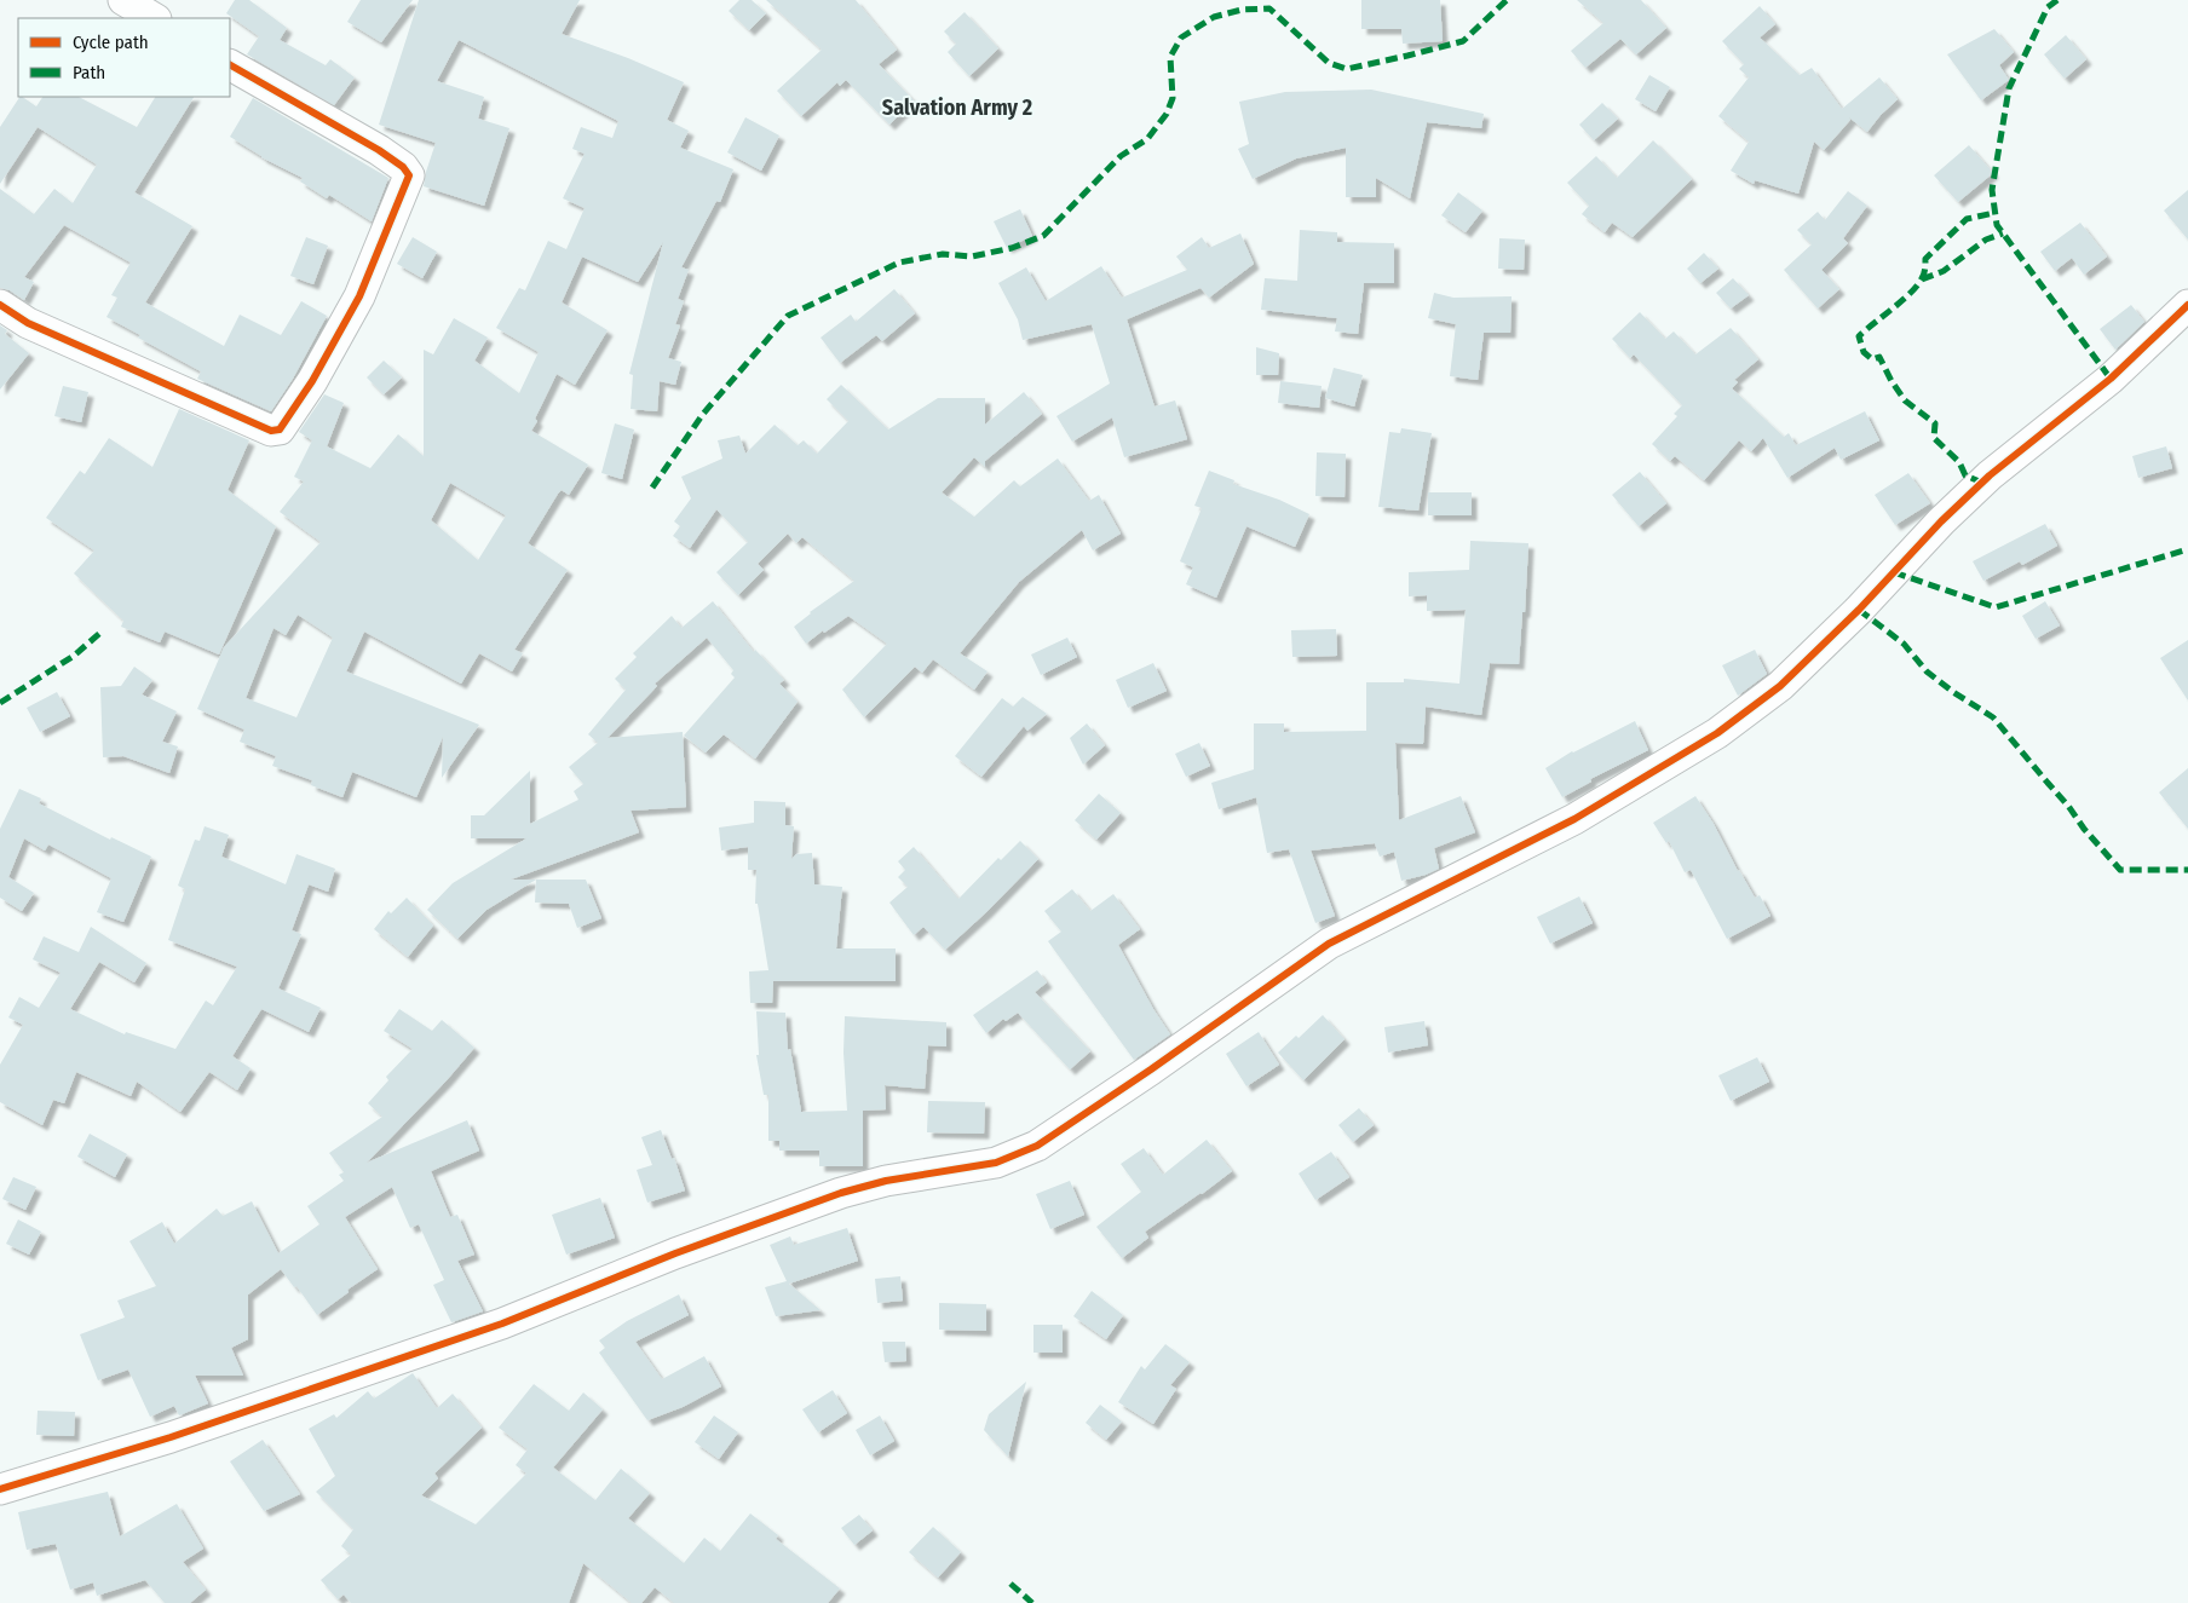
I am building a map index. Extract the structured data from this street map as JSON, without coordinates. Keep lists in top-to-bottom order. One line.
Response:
{"districts":["Salvation Army 2"],"legend":["Cycle path","Path"]}
